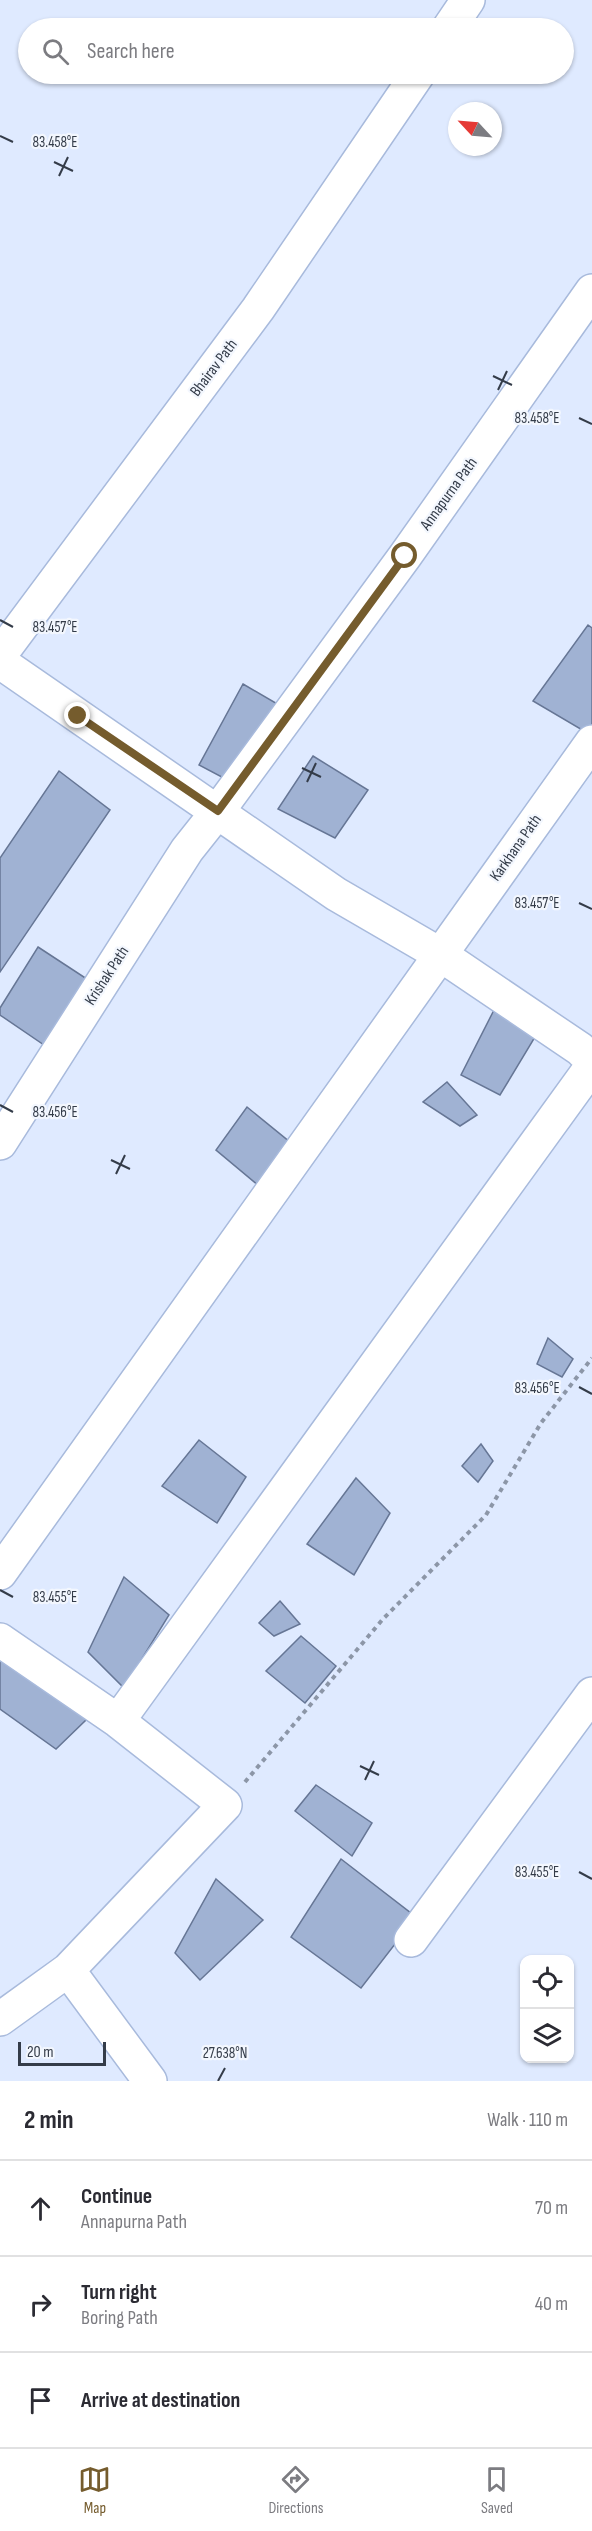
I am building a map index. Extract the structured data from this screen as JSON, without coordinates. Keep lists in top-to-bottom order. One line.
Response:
{"streets":{"street":["Bhairav Path","Annapurna Path","Karkhana Path","Krishak Path"]},"crossings":[["Annapurna Path","Krishak Path"]],"scale_bar":"20 m","north":"top left","page":{"search":"Search here","scale":"20 m","heading":["2 min","Walk · 110 m"],"list":[["Continue","Annapurna Path","70 m"],["Turn right","Boring Path","40 m"],"Arrive at destination"],"nav":["Map","Directions","Saved"]},"coordinates":["83.458°E","83.457°E","83.456°E","83.455°E","27.638°N"]}
